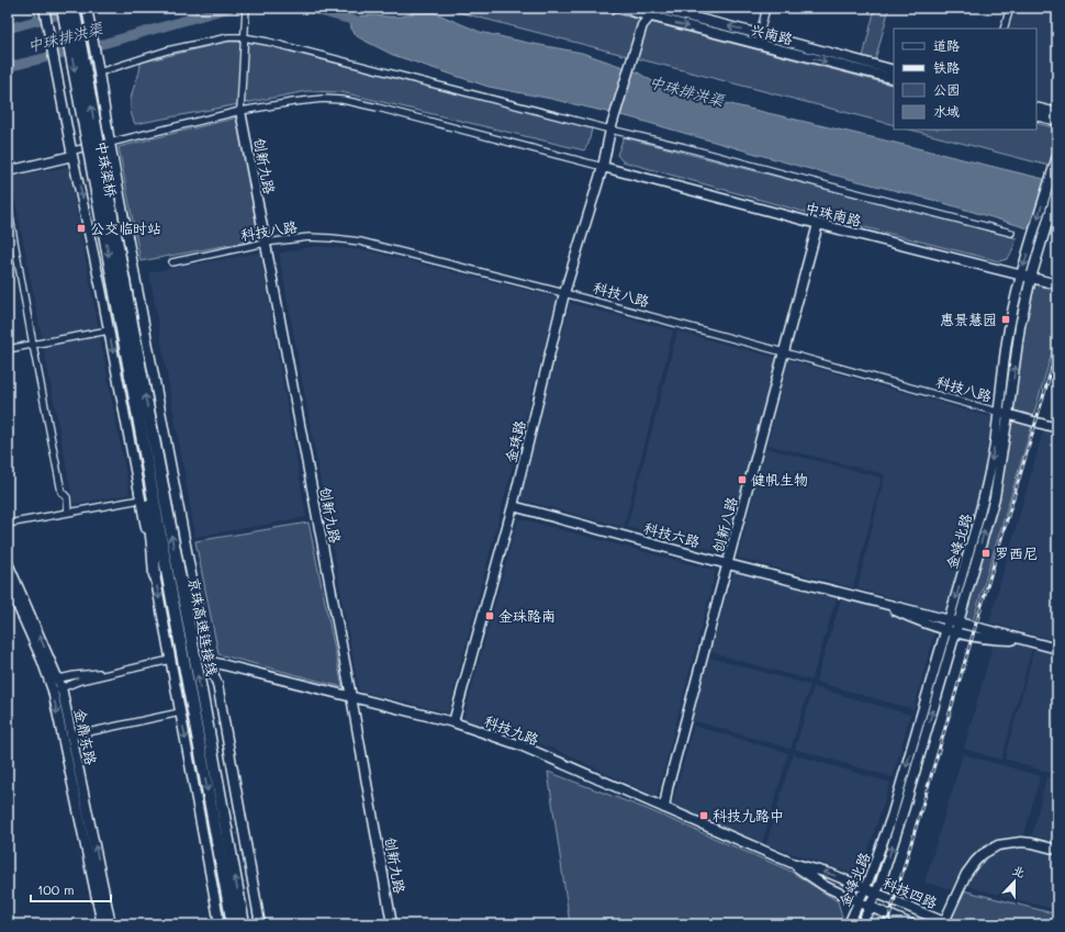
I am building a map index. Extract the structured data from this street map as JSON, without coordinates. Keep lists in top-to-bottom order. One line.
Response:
{"streets":{"highway":["中珠渠桥","京珠高速连接线"],"street":["兴南路","创新九路","中珠南路","科技八路","金珠路","创新八路","科技六路","金峰北路","科技九路","金鼎东路","科技四路"]},"crossings":[["兴南路","金珠路"],["创新九路","科技八路"],["创新九路","科技九路"],["中珠渠桥","京珠高速连接线"],["中珠南路","金珠路"],["中珠南路","创新八路"],["中珠南路","金峰北路"],["科技八路","金珠路"],["科技八路","创新八路"],["科技八路","金峰北路"],["金珠路","科技六路"],["金珠路","科技九路"],["创新八路","科技六路"],["创新八路","科技九路"],["科技六路","金峰北路"],["金峰北路","科技九路"],["金峰北路","科技四路"],["科技九路","科技四路"]],"water":["中珠排洪渠"],"places":{"transit":["公交临时站","惠景慧园","健帆生物","罗西尼","金珠路南","科技九路中"]},"legend":["道路","铁路","公园","水域"],"scale_bar":"100 m","north":"top"}
